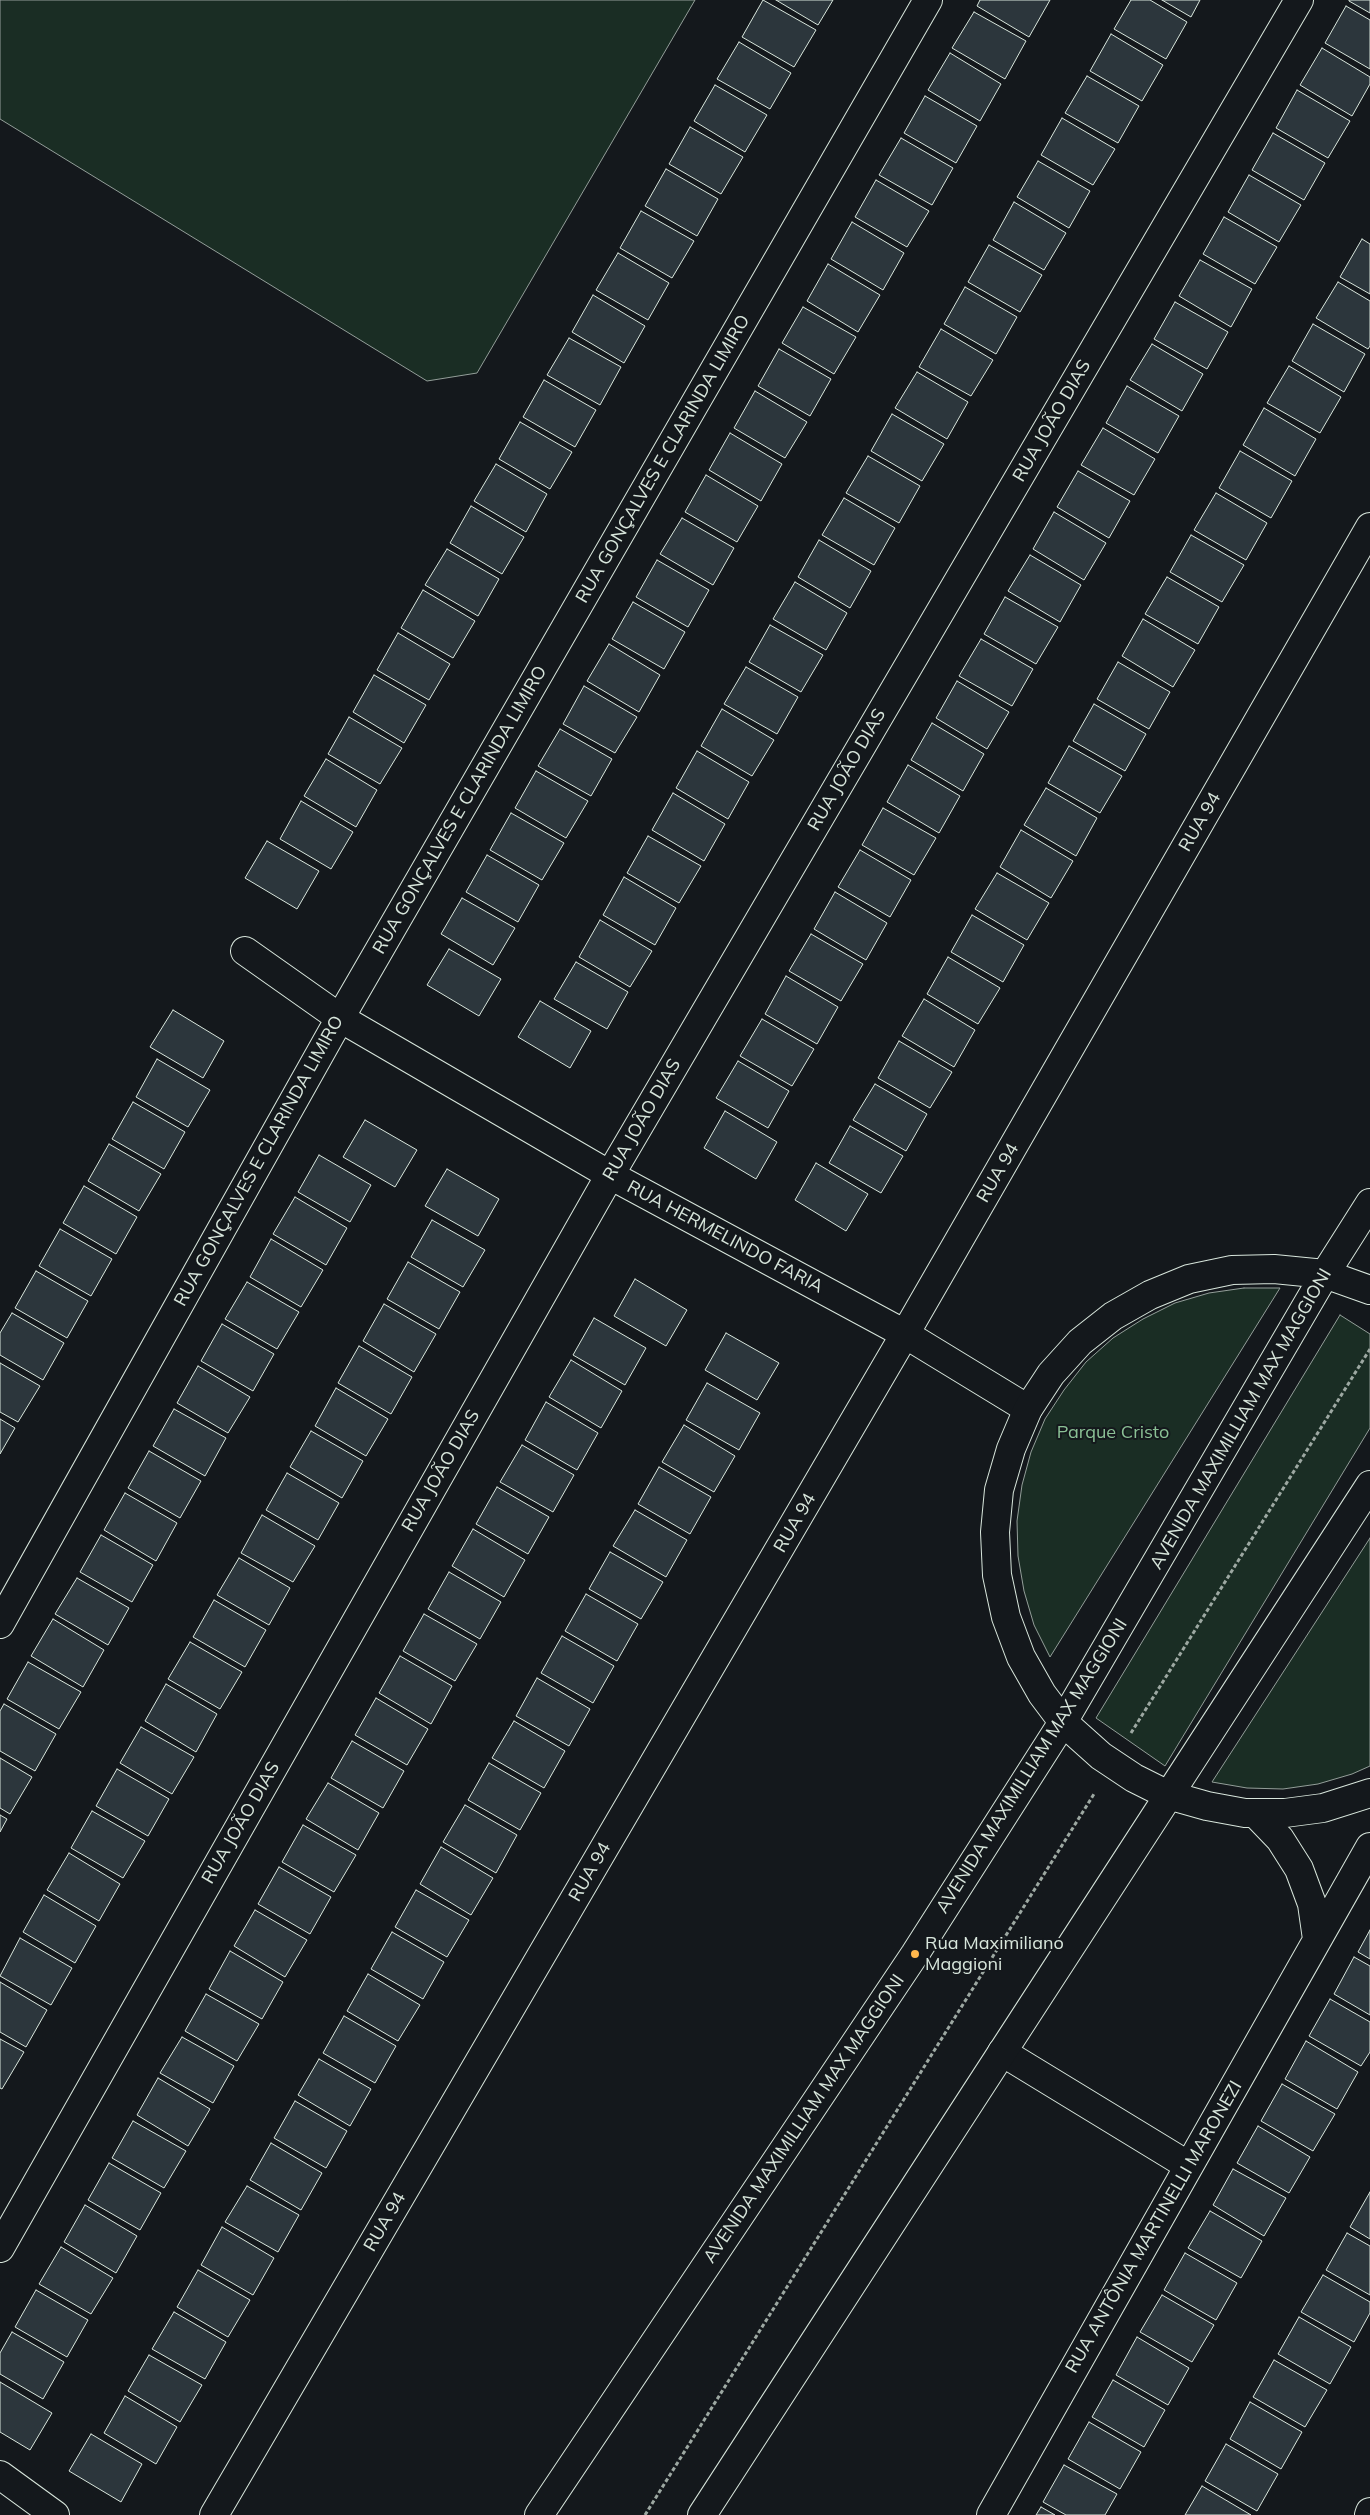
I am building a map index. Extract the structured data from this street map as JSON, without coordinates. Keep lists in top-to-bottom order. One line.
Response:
{"streets":{"street":["RUA JOÃO DIAS","RUA GONÇALVES E CLARINDA LIMIRO","RUA 94","RUA HERMELINDO FARIA","AVENIDA MAXIMILLIAM MAX MAGGIONI","RUA ANTÔNIA MARTINELLI MARONEZI"]},"crossings":[["RUA JOÃO DIAS","RUA HERMELINDO FARIA"],["RUA GONÇALVES E CLARINDA LIMIRO","RUA HERMELINDO FARIA"],["RUA 94","RUA HERMELINDO FARIA"]],"parks":["Parque Cristo"],"places":["Rua Maximiliano Maggioni"]}
